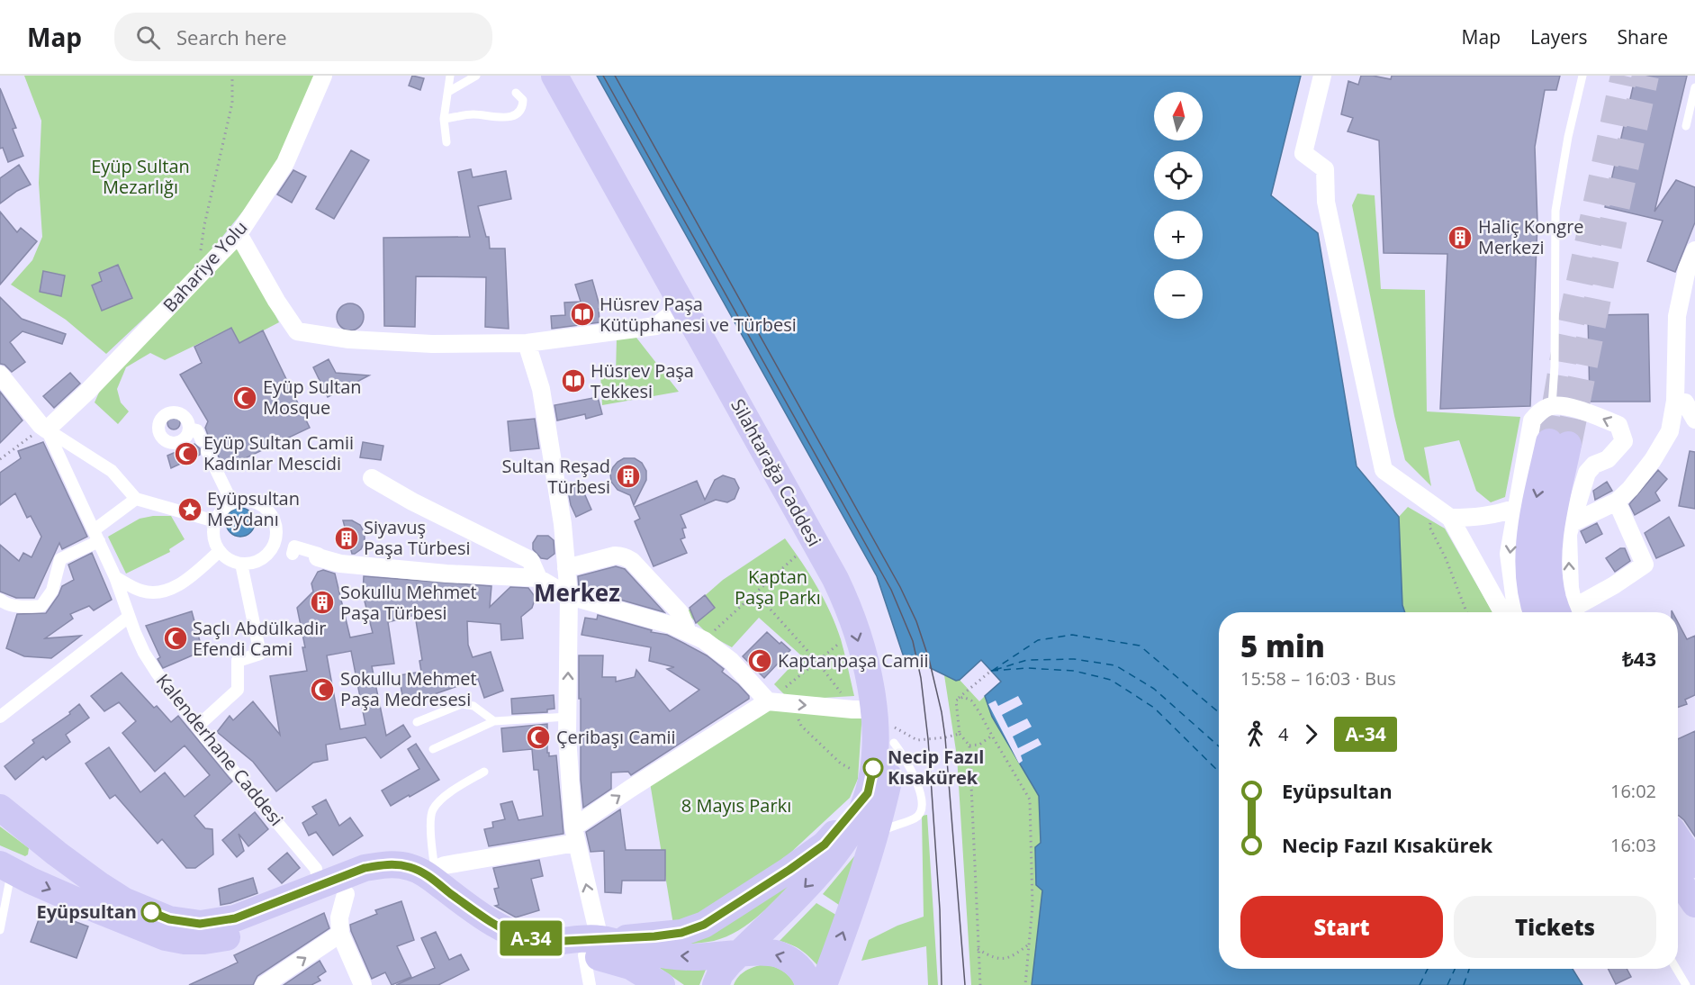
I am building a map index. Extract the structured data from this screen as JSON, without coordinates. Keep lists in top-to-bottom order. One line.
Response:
{"streets":{"main road":["Silahtarağa Caddesi"],"street":["Bahariye Yolu","Kalenderhane Caddesi"]},"crossings":[["Bahariye Yolu","Kalenderhane Caddesi"]],"districts":["Merkez"],"parks":["Eyüp Sultan Mezarlığı","Kaptan Paşa Parkı","8 Mayıs Parkı"],"places":{"building":["Haliç Kongre Merkezi","Sultan Reşad Türbesi","Siyavuş Paşa Türbesi","Sokullu Mehmet Paşa Türbesi"],"library":["Hüsrev Paşa Kütüphanesi ve Türbesi","Hüsrev Paşa Tekkesi"],"mosque":["Eyüp Sultan Mosque","Eyüp Sultan Camii Kadınlar Mescidi","Saçlı Abdülkadir Efendi Cami","Kaptanpaşa Camii","Sokullu Mehmet Paşa Medresesi","Çeribaşı Camii"],"place":["Eyüpsultan Meydanı"],"other":["Necip Fazıl Kısakürek","Eyüpsultan"]},"lines":["bus line A-34"],"north":"top","page":{"header":"Map","search":"Search here","nav":["Map","Layers","Share"],"on_map":"A-34","map_buttons":["+","−"],"heading":["5 min","15:58 – 16:03 · Bus","₺43"],"legs":["4","A-34"],"list":[{"name":"Eyüpsultan","value":"16:02"},{"name":"Necip Fazıl Kısakürek","value":"16:03"}],"buttons":["Start","Tickets"]}}
